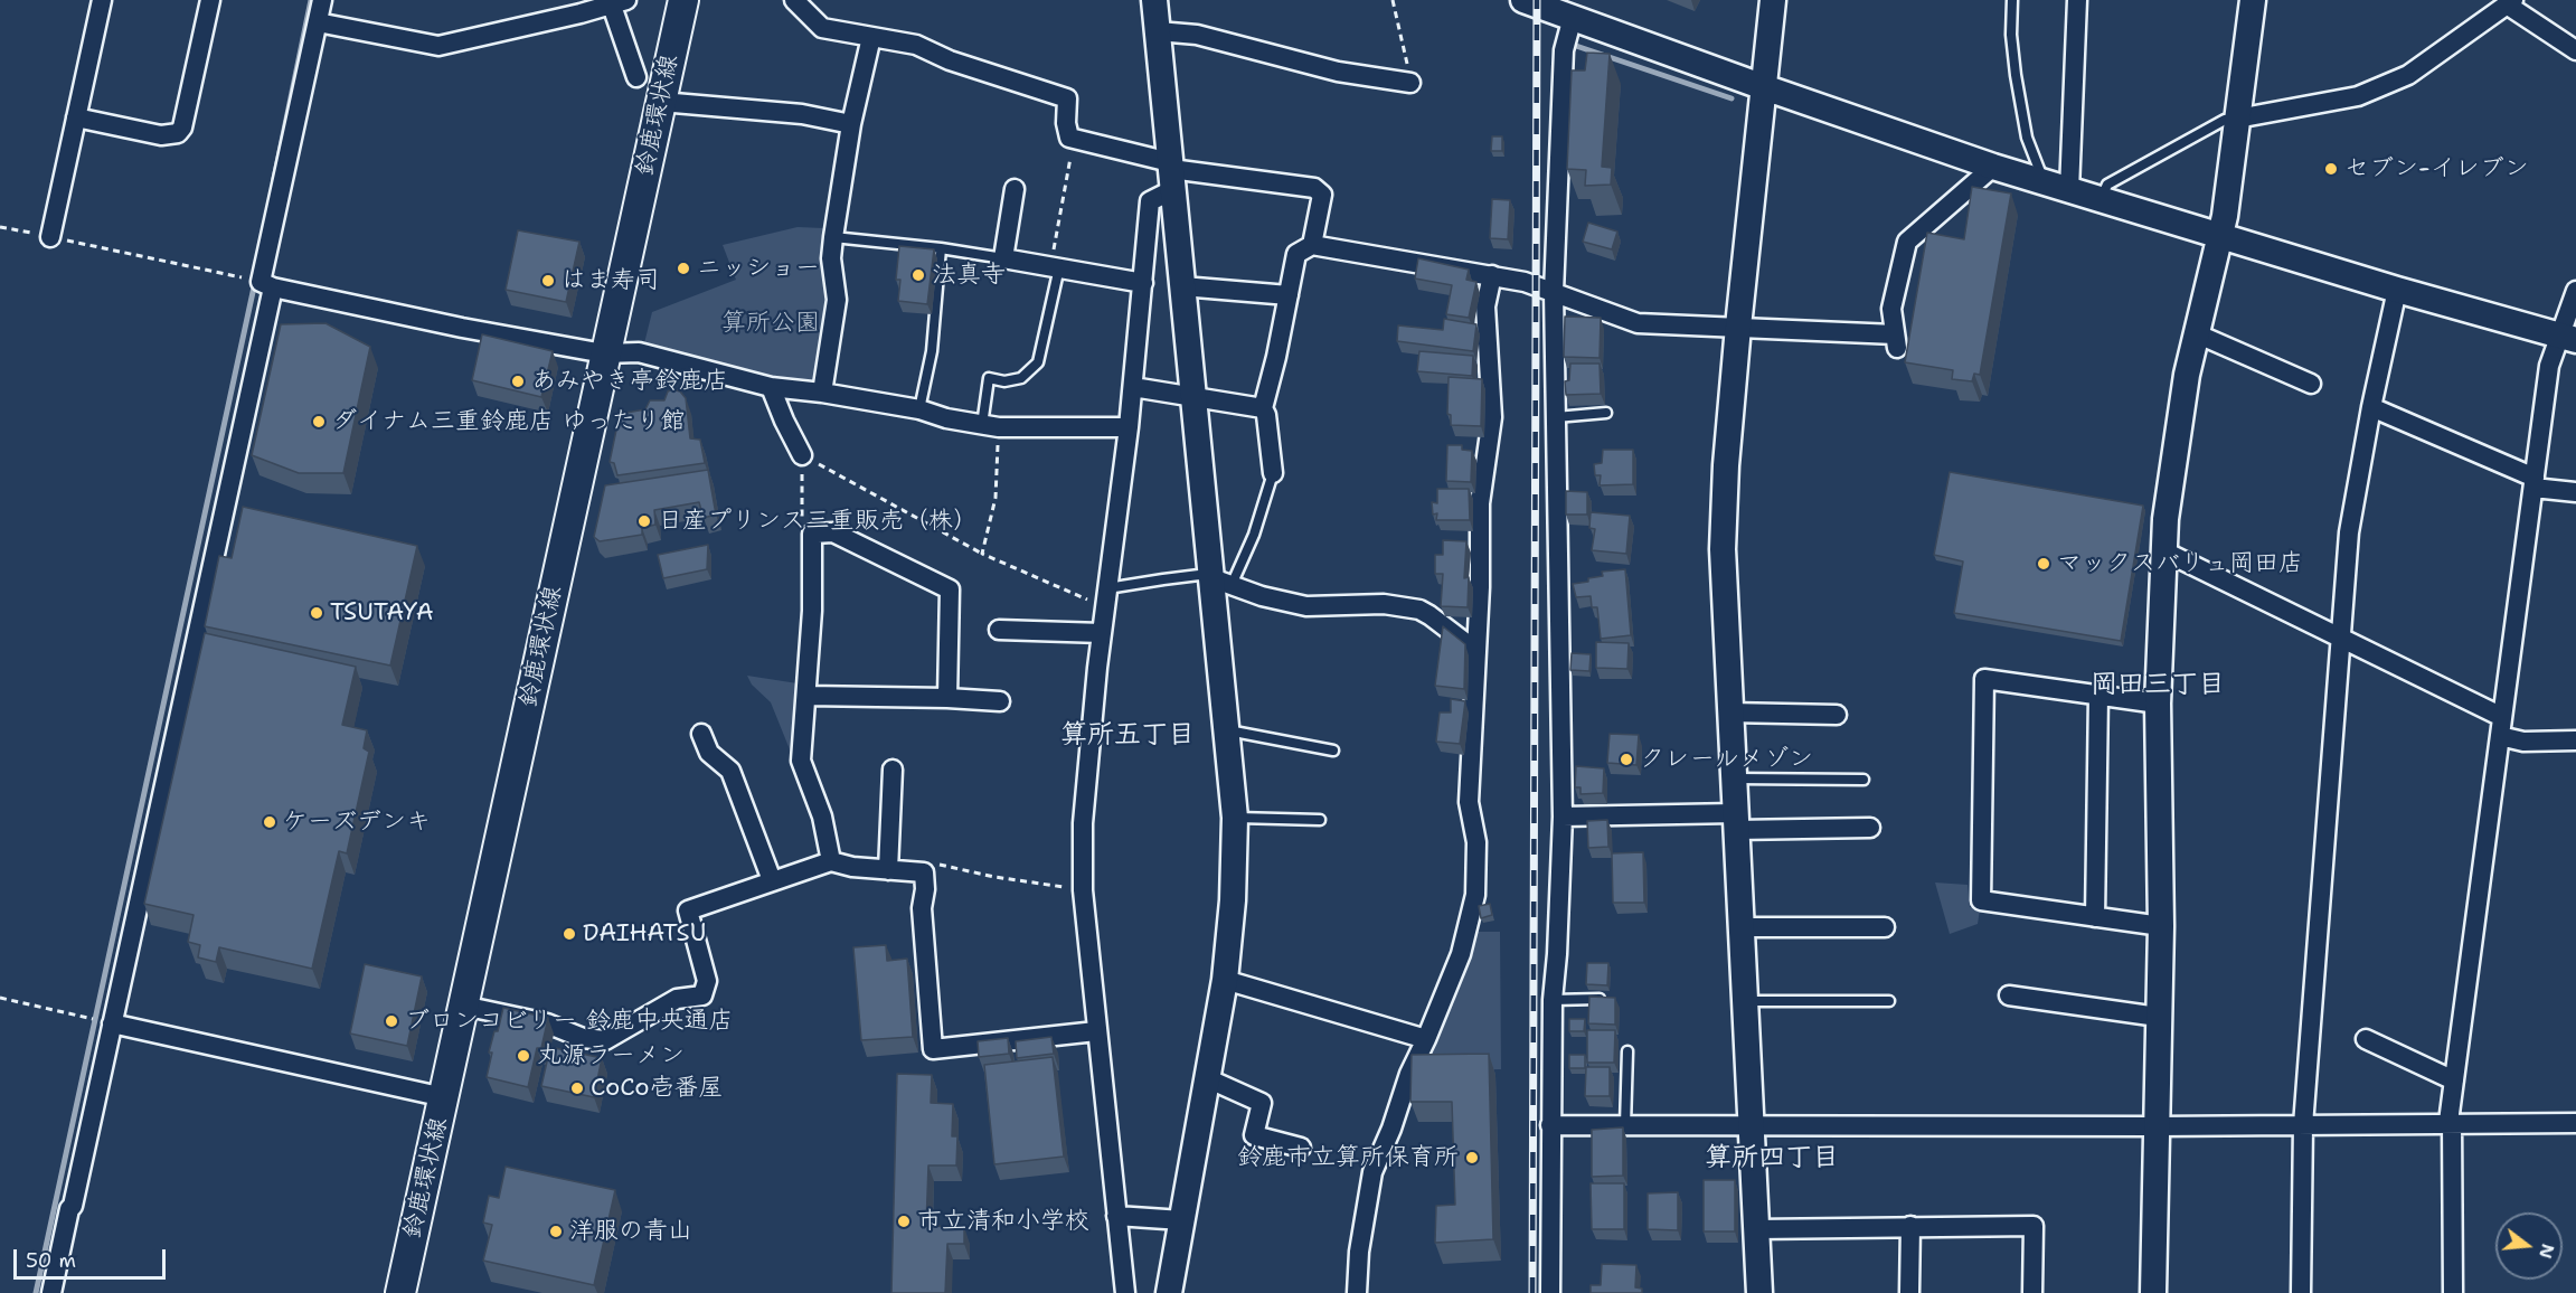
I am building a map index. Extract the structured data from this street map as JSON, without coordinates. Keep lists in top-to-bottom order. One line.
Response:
{"streets":{"main road":["鈴鹿環状線"]},"districts":["岡田三丁目","算所五丁目","算所四丁目"],"parks":["算所公園"],"places":["セブン-イレブン","ニッショー","法真寺","はま寿司","あみやき亭鈴鹿店","ダイナム三重鈴鹿店 ゆったり館","日産プリンス三重販売（株）","マックスバリュ岡田店","TSUTAYA","クレールメゾン","ケーズデンキ","DAIHATSU","ブロンコビリー 鈴鹿中央通店","丸源ラーメン","CoCo壱番屋","鈴鹿市立算所保育所","市立清和小学校","洋服の青山"],"scale_bar":"50 m","north":"right"}
